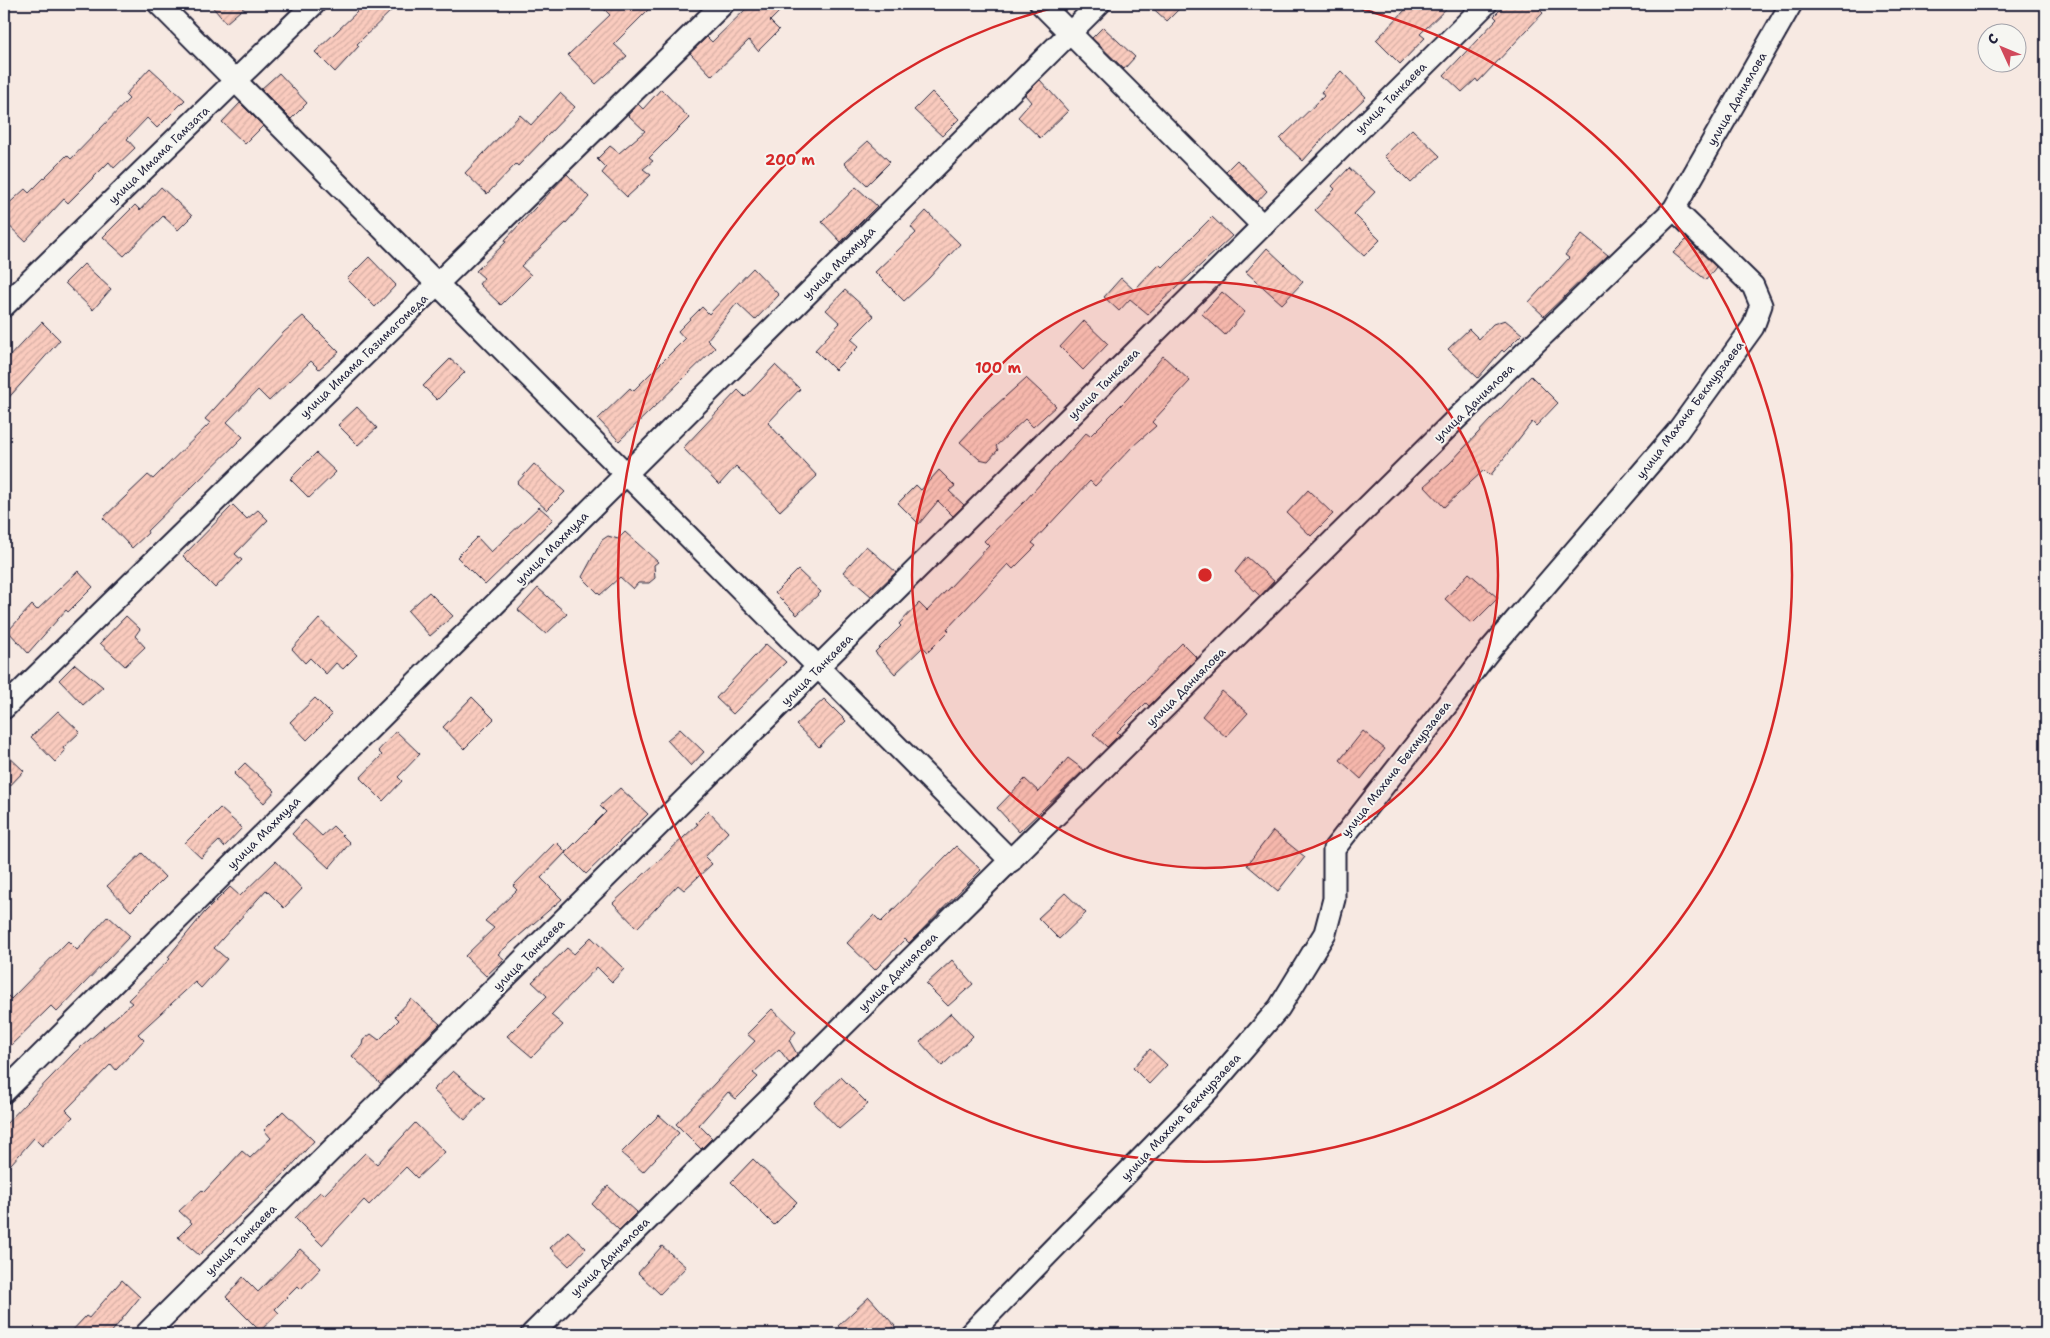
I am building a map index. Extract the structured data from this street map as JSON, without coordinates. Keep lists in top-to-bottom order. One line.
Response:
{"streets":{"street":["улица Танкаева","улица Даниялова","улица Имама Гамзата","улица Махмуда","улица Имама Газимагомеда","улица Махача Бекмурзаева"]},"crossings":[["улица Даниялова","улица Махача Бекмурзаева"]],"north":"top left","rings":["200 m","100 m"]}
